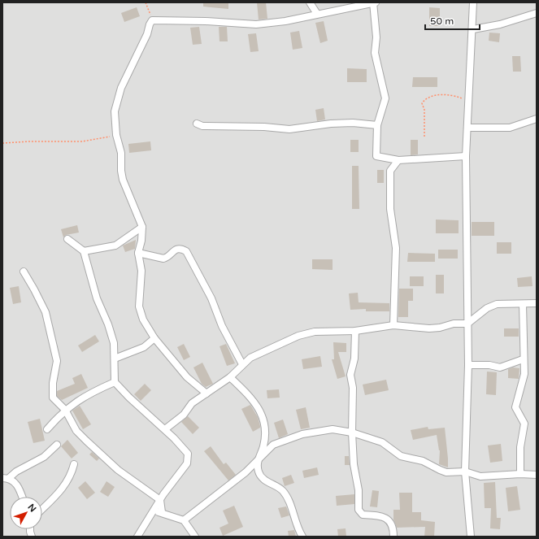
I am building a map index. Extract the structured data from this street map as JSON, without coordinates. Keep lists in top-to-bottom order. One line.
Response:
{"scale_bar":"50 m","north":"top right"}
